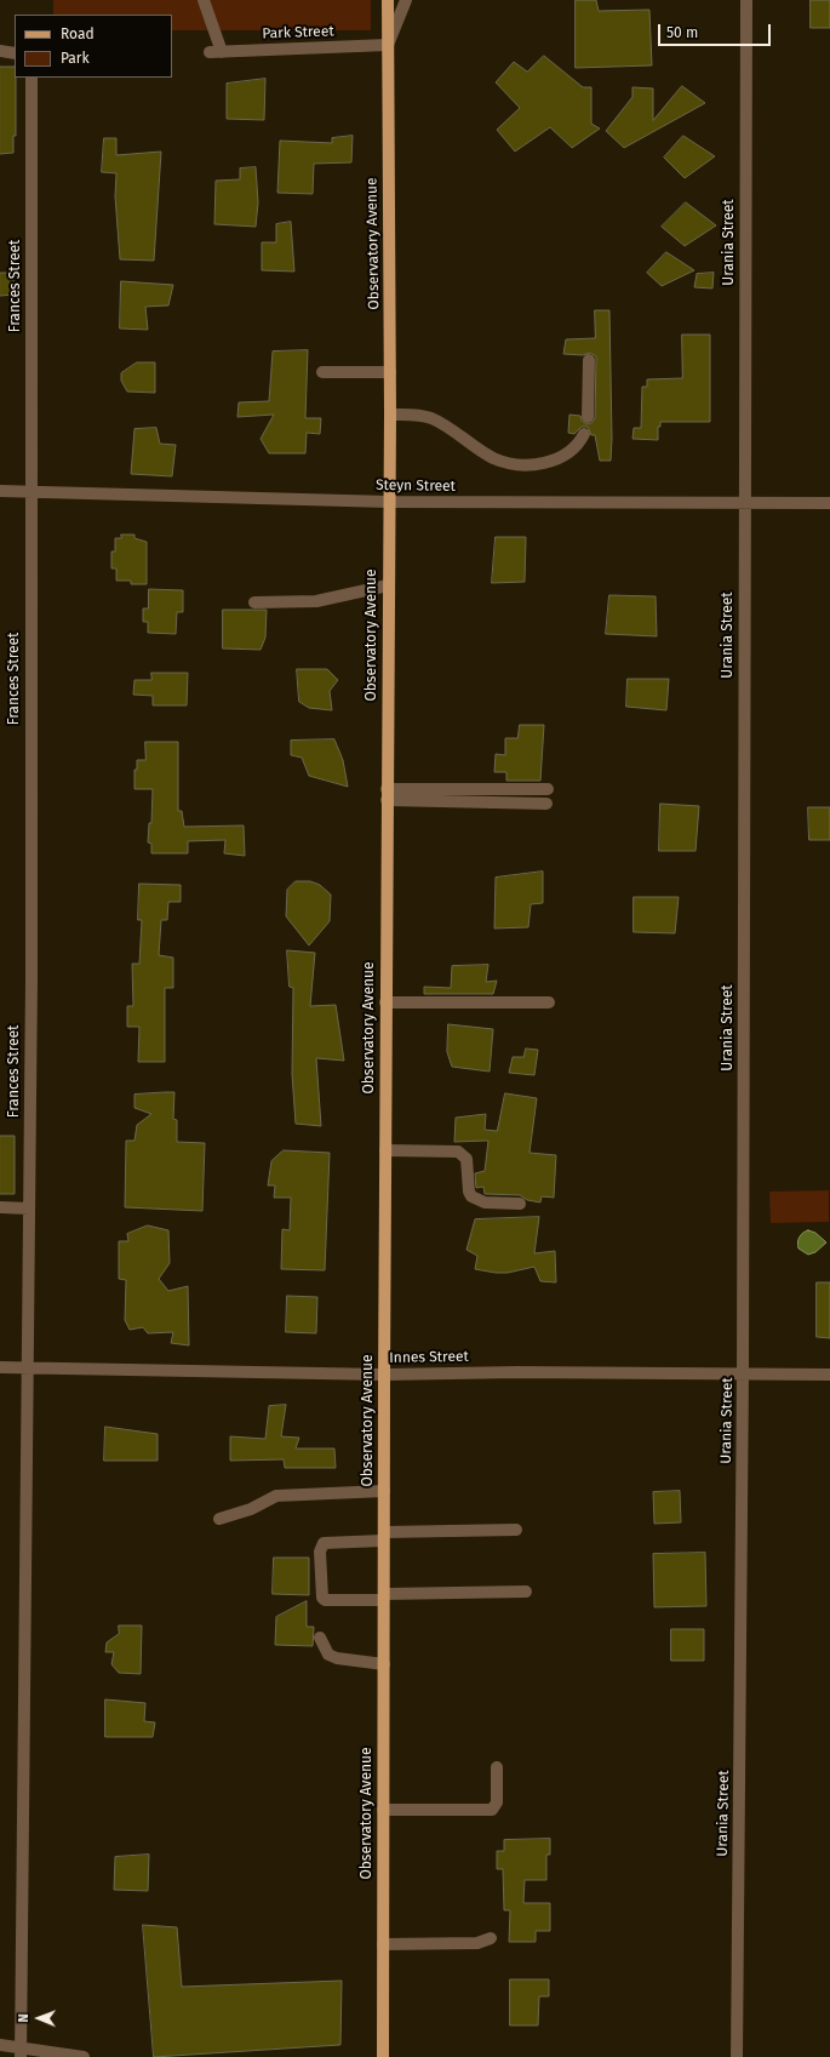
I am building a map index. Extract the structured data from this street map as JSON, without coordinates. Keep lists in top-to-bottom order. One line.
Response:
{"streets":{"main road":["Observatory Avenue"],"street":["Park Street","Urania Street","Frances Street","Steyn Street","Innes Street"]},"crossings":[["Park Street","Observatory Avenue"],["Urania Street","Steyn Street"],["Urania Street","Innes Street"],["Observatory Avenue","Steyn Street"],["Observatory Avenue","Innes Street"],["Frances Street","Steyn Street"],["Frances Street","Innes Street"]],"legend":["Road","Park"],"scale_bar":"50 m","north":"left"}
